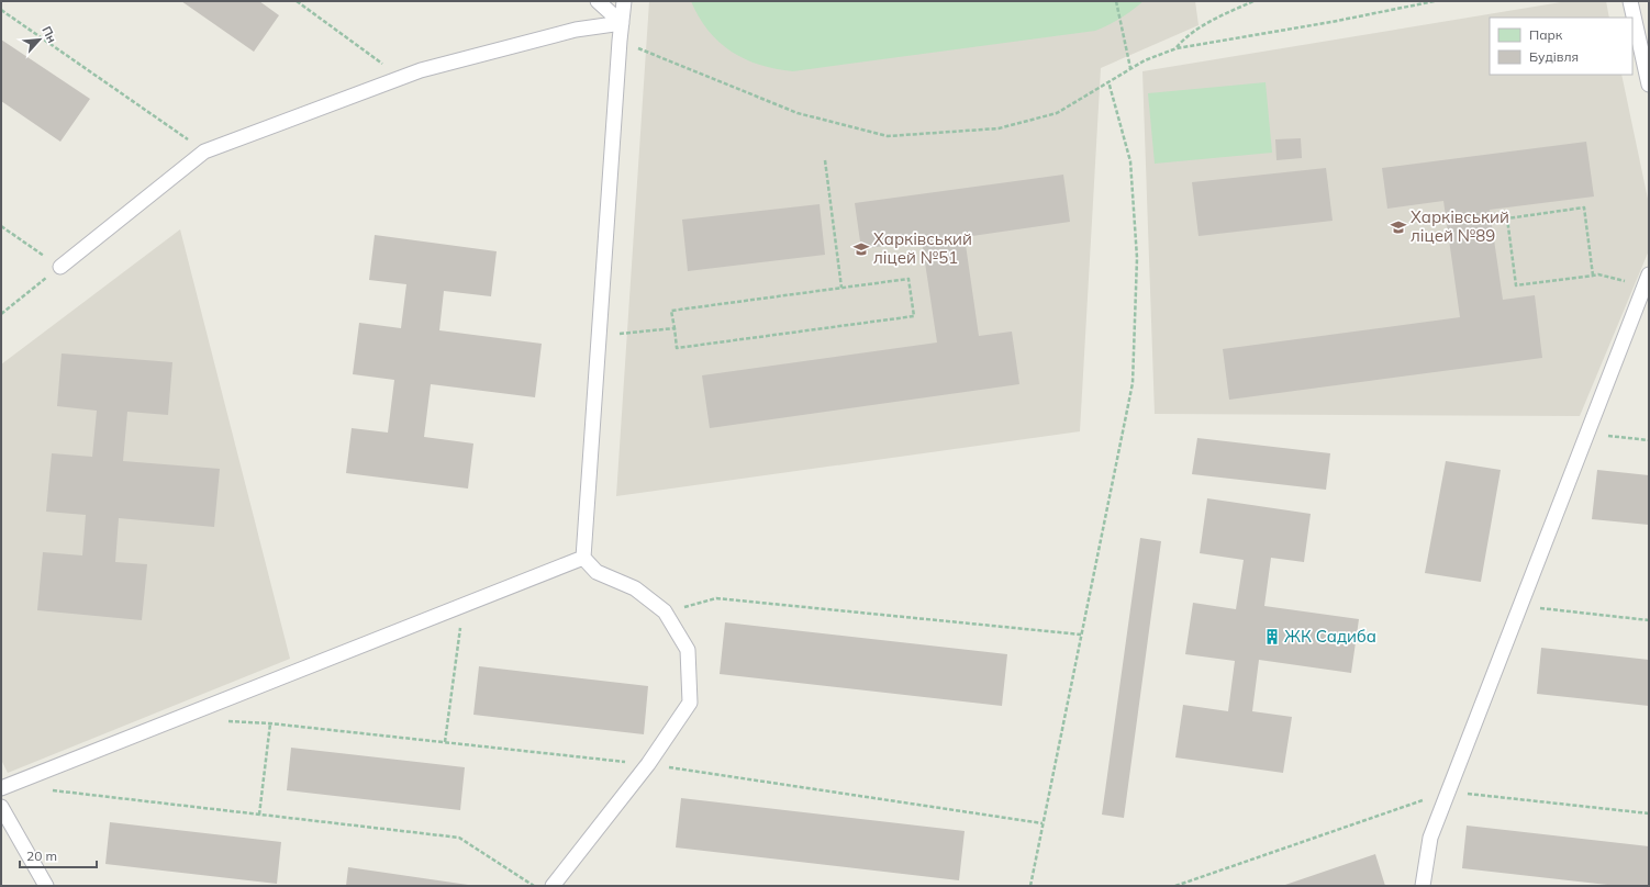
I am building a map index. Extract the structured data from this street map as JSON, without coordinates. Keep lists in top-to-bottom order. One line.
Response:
{"places":{"school or university":["Харківський ліцей №89","Харківський ліцей №51"],"building":["ЖК Садиба"]},"legend":["Парк","Будівля"],"scale_bar":"20 m","north":"top right"}
